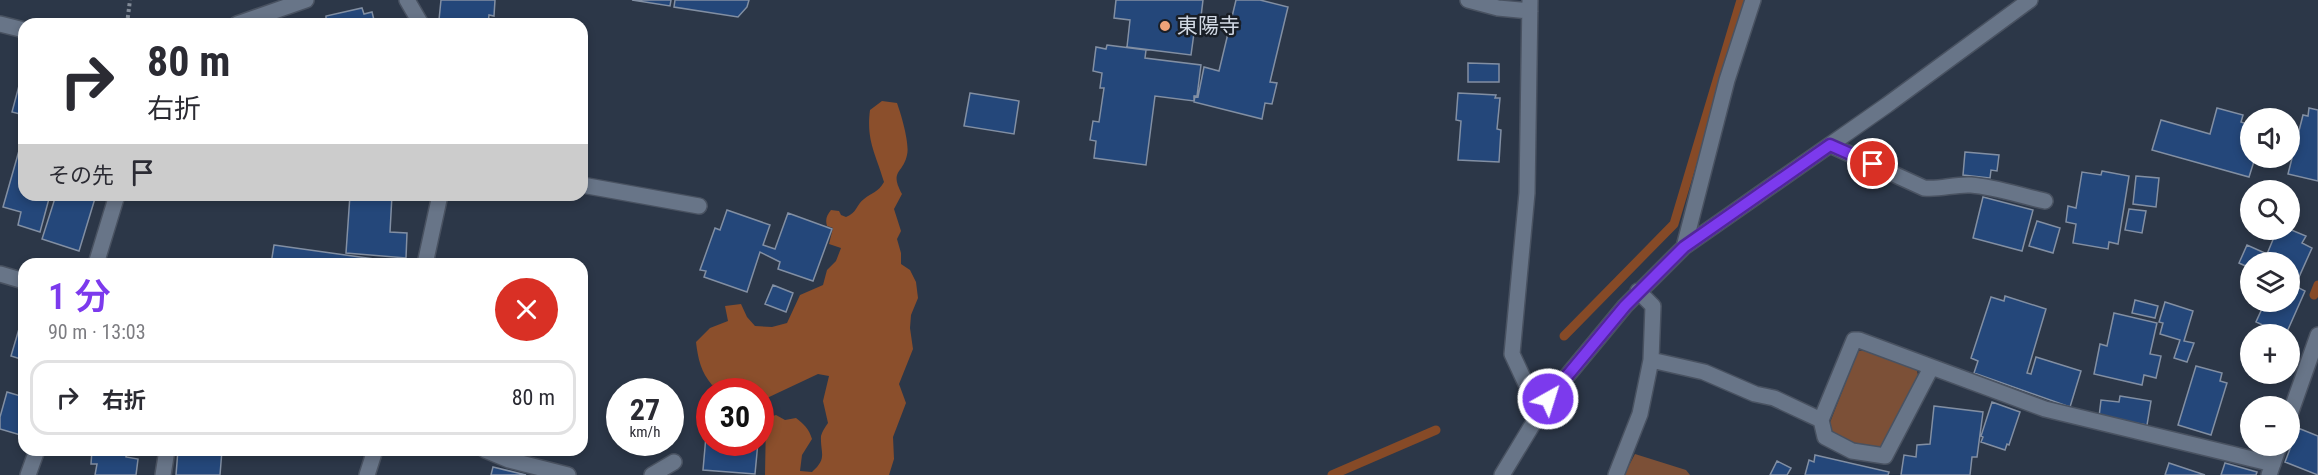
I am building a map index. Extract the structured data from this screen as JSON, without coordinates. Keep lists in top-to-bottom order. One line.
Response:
{"places":["東陽寺"],"page":{"turn":["80 m","右折"],"map_buttons":["+","−"],"then":"その先","heading":["1 分","90 m · 13:03"],"list":[{"name":"右折","value":"80 m"}],"speed":"27 km/h","limit":"30"}}
